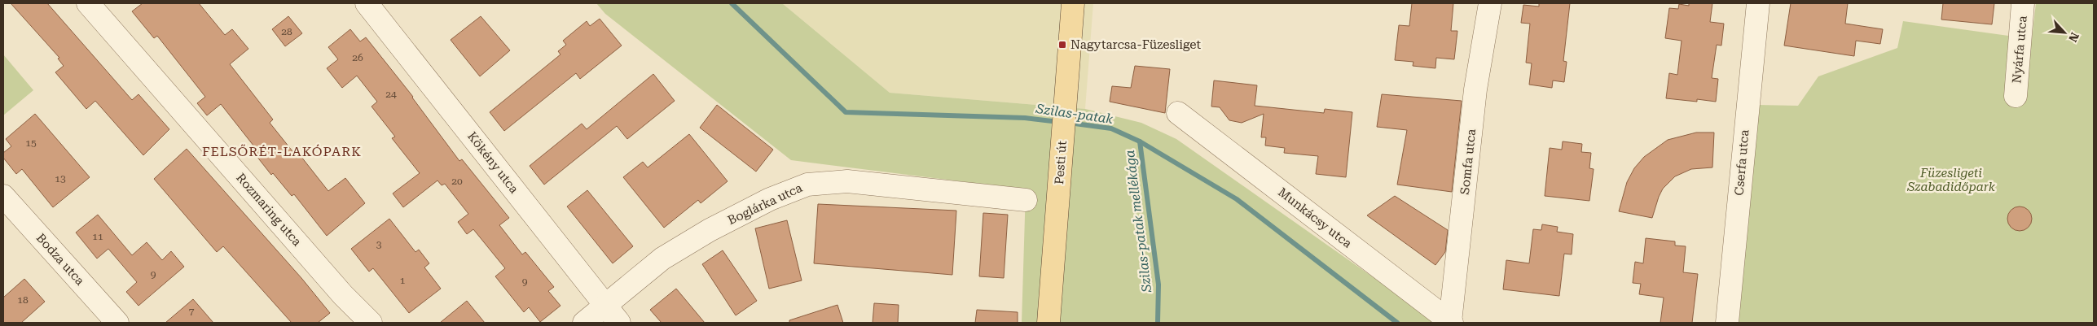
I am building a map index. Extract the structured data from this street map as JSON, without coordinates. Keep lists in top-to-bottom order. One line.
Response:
{"streets":{"main road":["Pesti út"],"street":["Nyárfa utca","Somfa utca","Kökény utca","Cserfa utca","Boglárka utca","Rozmaring utca","Munkácsy utca","Bodza utca"]},"crossings":[["Somfa utca","Munkácsy utca"],["Kökény utca","Boglárka utca"]],"districts":["FELSŐRÉT-LAKÓPARK"],"water":["Szilas-patak","Szilas-patak mellékága"],"parks":["Füzesligeti Szabadidőpark"],"places":{"transit":["Nagytarcsa-Füzesliget"]},"house_numbers":["28","26","24","15","13","20","11","3","9","1","9","18","7"],"north":"bottom right"}
